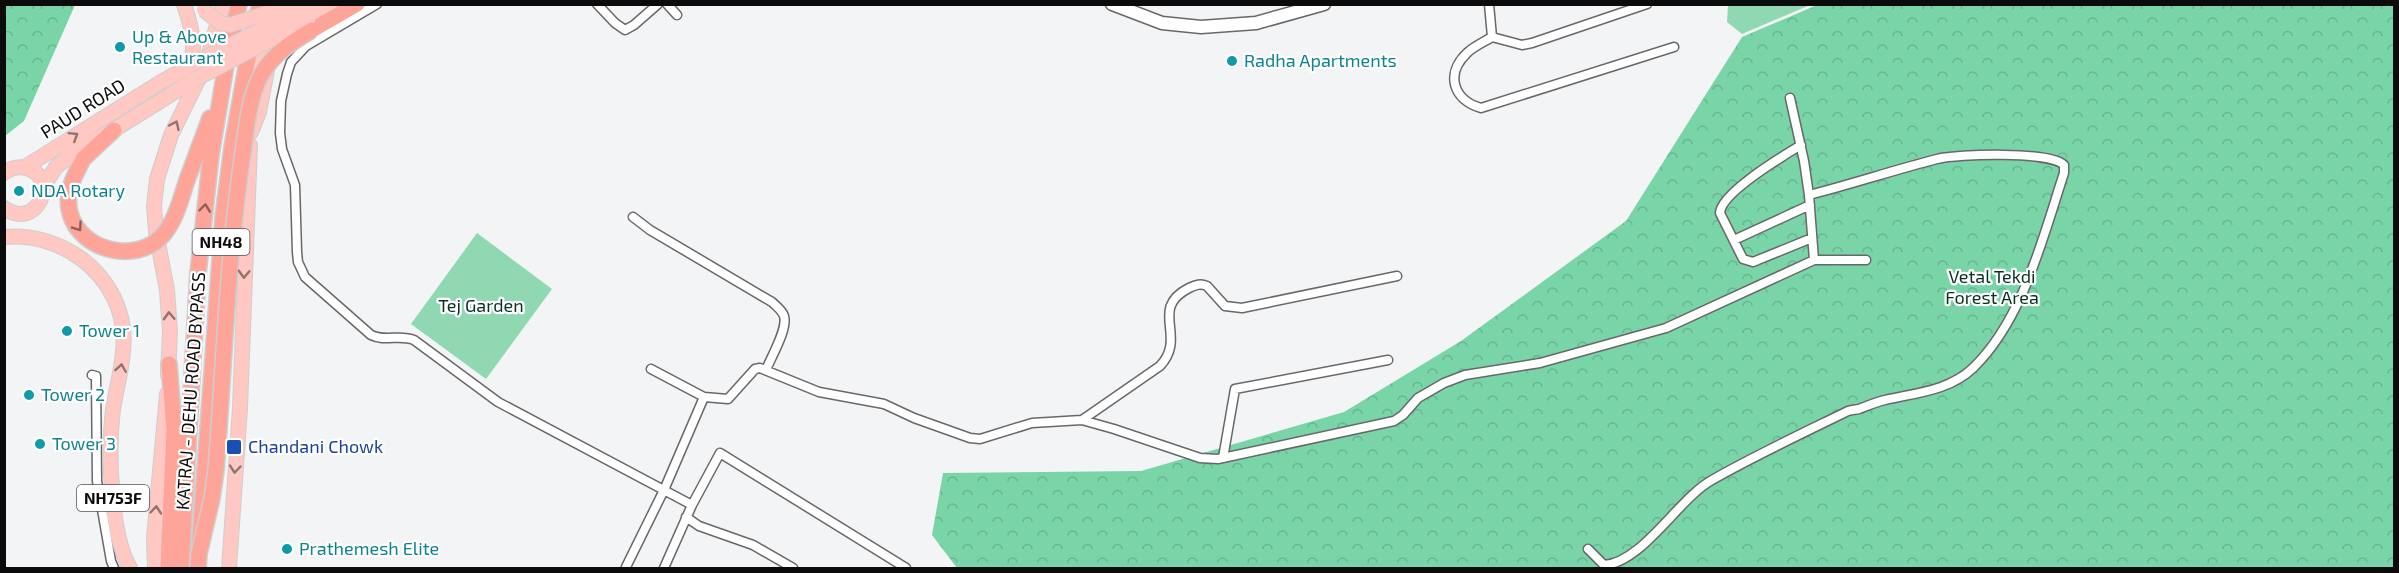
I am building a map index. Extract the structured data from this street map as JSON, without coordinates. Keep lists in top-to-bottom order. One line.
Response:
{"streets":{"highway":["NH48","KATRAJ - DEHU ROAD BYPASS"],"main road":["PAUD ROAD","NH753F"]},"parks":["Vetal Tekdi Forest Area","Tej Garden"],"places":{"other":["Up & Above Restaurant","Radha Apartments","NDA Rotary","Tower 1","Tower 2","Tower 3","Prathemesh Elite"],"transit":["Chandani Chowk"]}}
